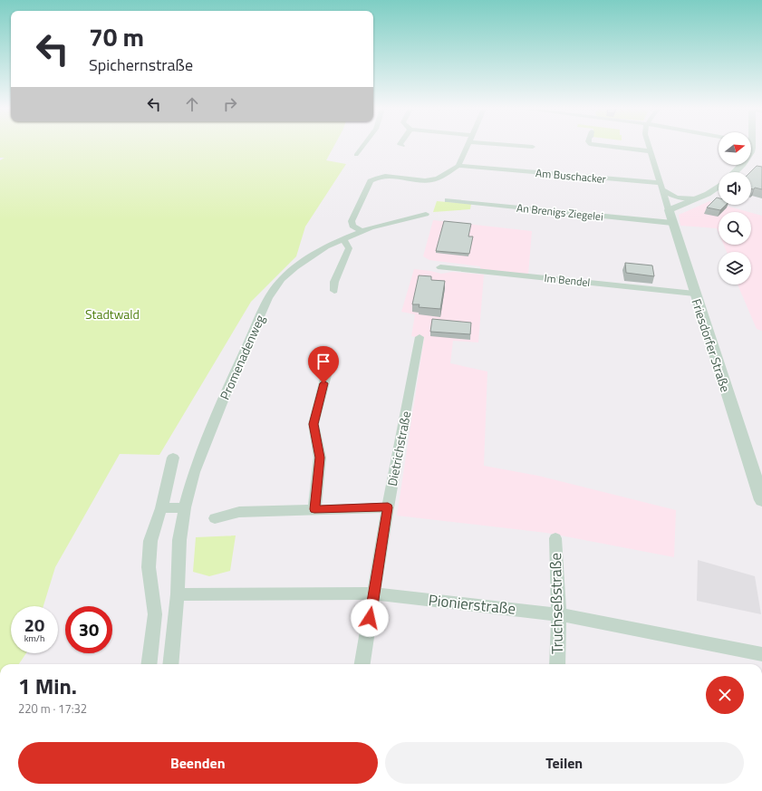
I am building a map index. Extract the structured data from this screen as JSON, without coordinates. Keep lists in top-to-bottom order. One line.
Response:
{"streets":{"street":["Am Buschacker","An Brenigs Ziegelei","Im Bendel","Friesdorfer Straße","Promenadenweg","Dietrichstraße","Truchseßstraße","Pionierstraße"]},"crossings":[["Am Buschacker","Friesdorfer Straße"],["An Brenigs Ziegelei","Friesdorfer Straße"],["Im Bendel","Friesdorfer Straße"],["Promenadenweg","Pionierstraße"],["Dietrichstraße","Pionierstraße"],["Truchseßstraße","Pionierstraße"]],"parks":["Stadtwald"],"north":"right","page":{"turn":["70 m","Spichernstraße"],"speed":"20 km/h","limit":"30","heading":["1 Min.","220 m · 17:32"],"buttons":["Beenden","Teilen"]}}
